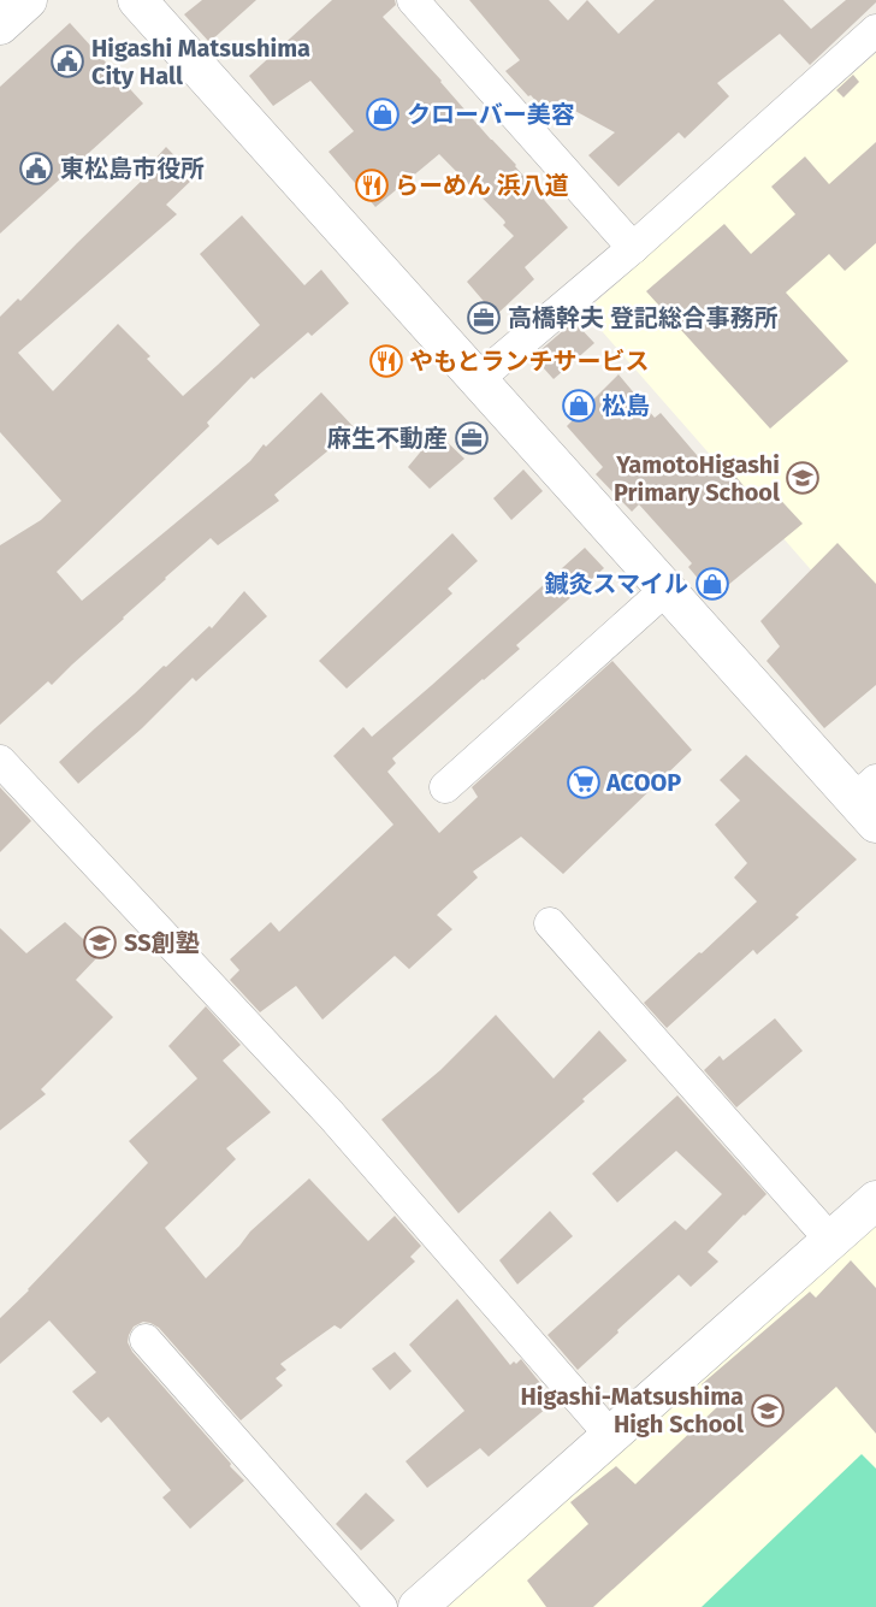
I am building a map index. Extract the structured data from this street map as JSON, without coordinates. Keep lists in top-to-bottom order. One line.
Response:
{"places":{"public building":["Higashi Matsushima City Hall","東松島市役所"],"shop":["クローバー美容","松島","鍼灸スマイル"],"restaurant":["らーめん 浜八道","やもとランチサービス"],"office":["高橋幹夫 登記総合事務所","麻生不動産"],"school or university":["YamotoHigashi Primary School","SS創塾","Higashi-Matsushima High School"],"supermarket":["ACOOP"]}}
